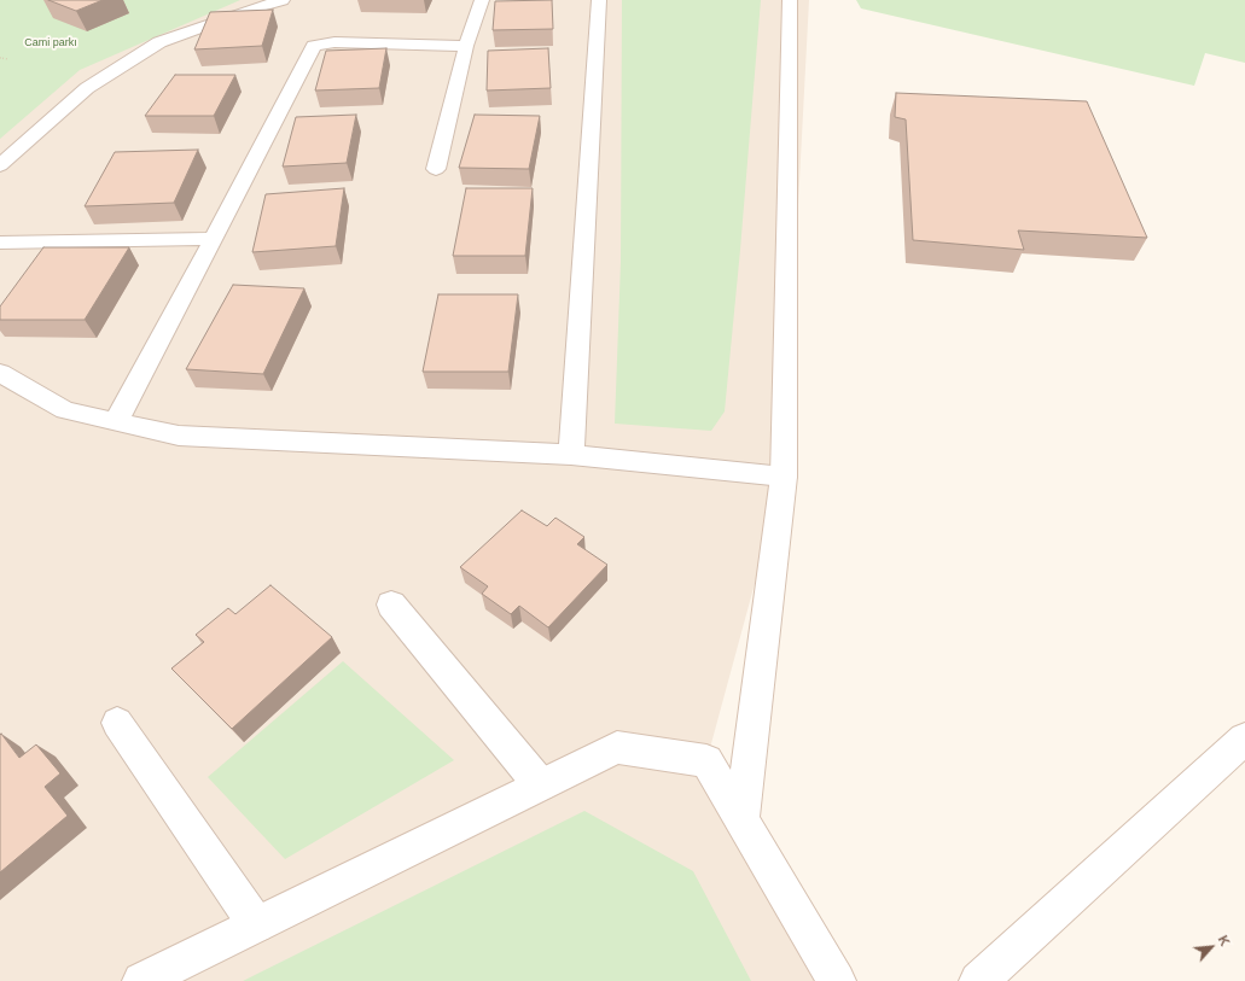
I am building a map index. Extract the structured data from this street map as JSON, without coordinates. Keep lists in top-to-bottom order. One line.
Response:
{"parks":["Cami parkı"],"north":"top right"}
